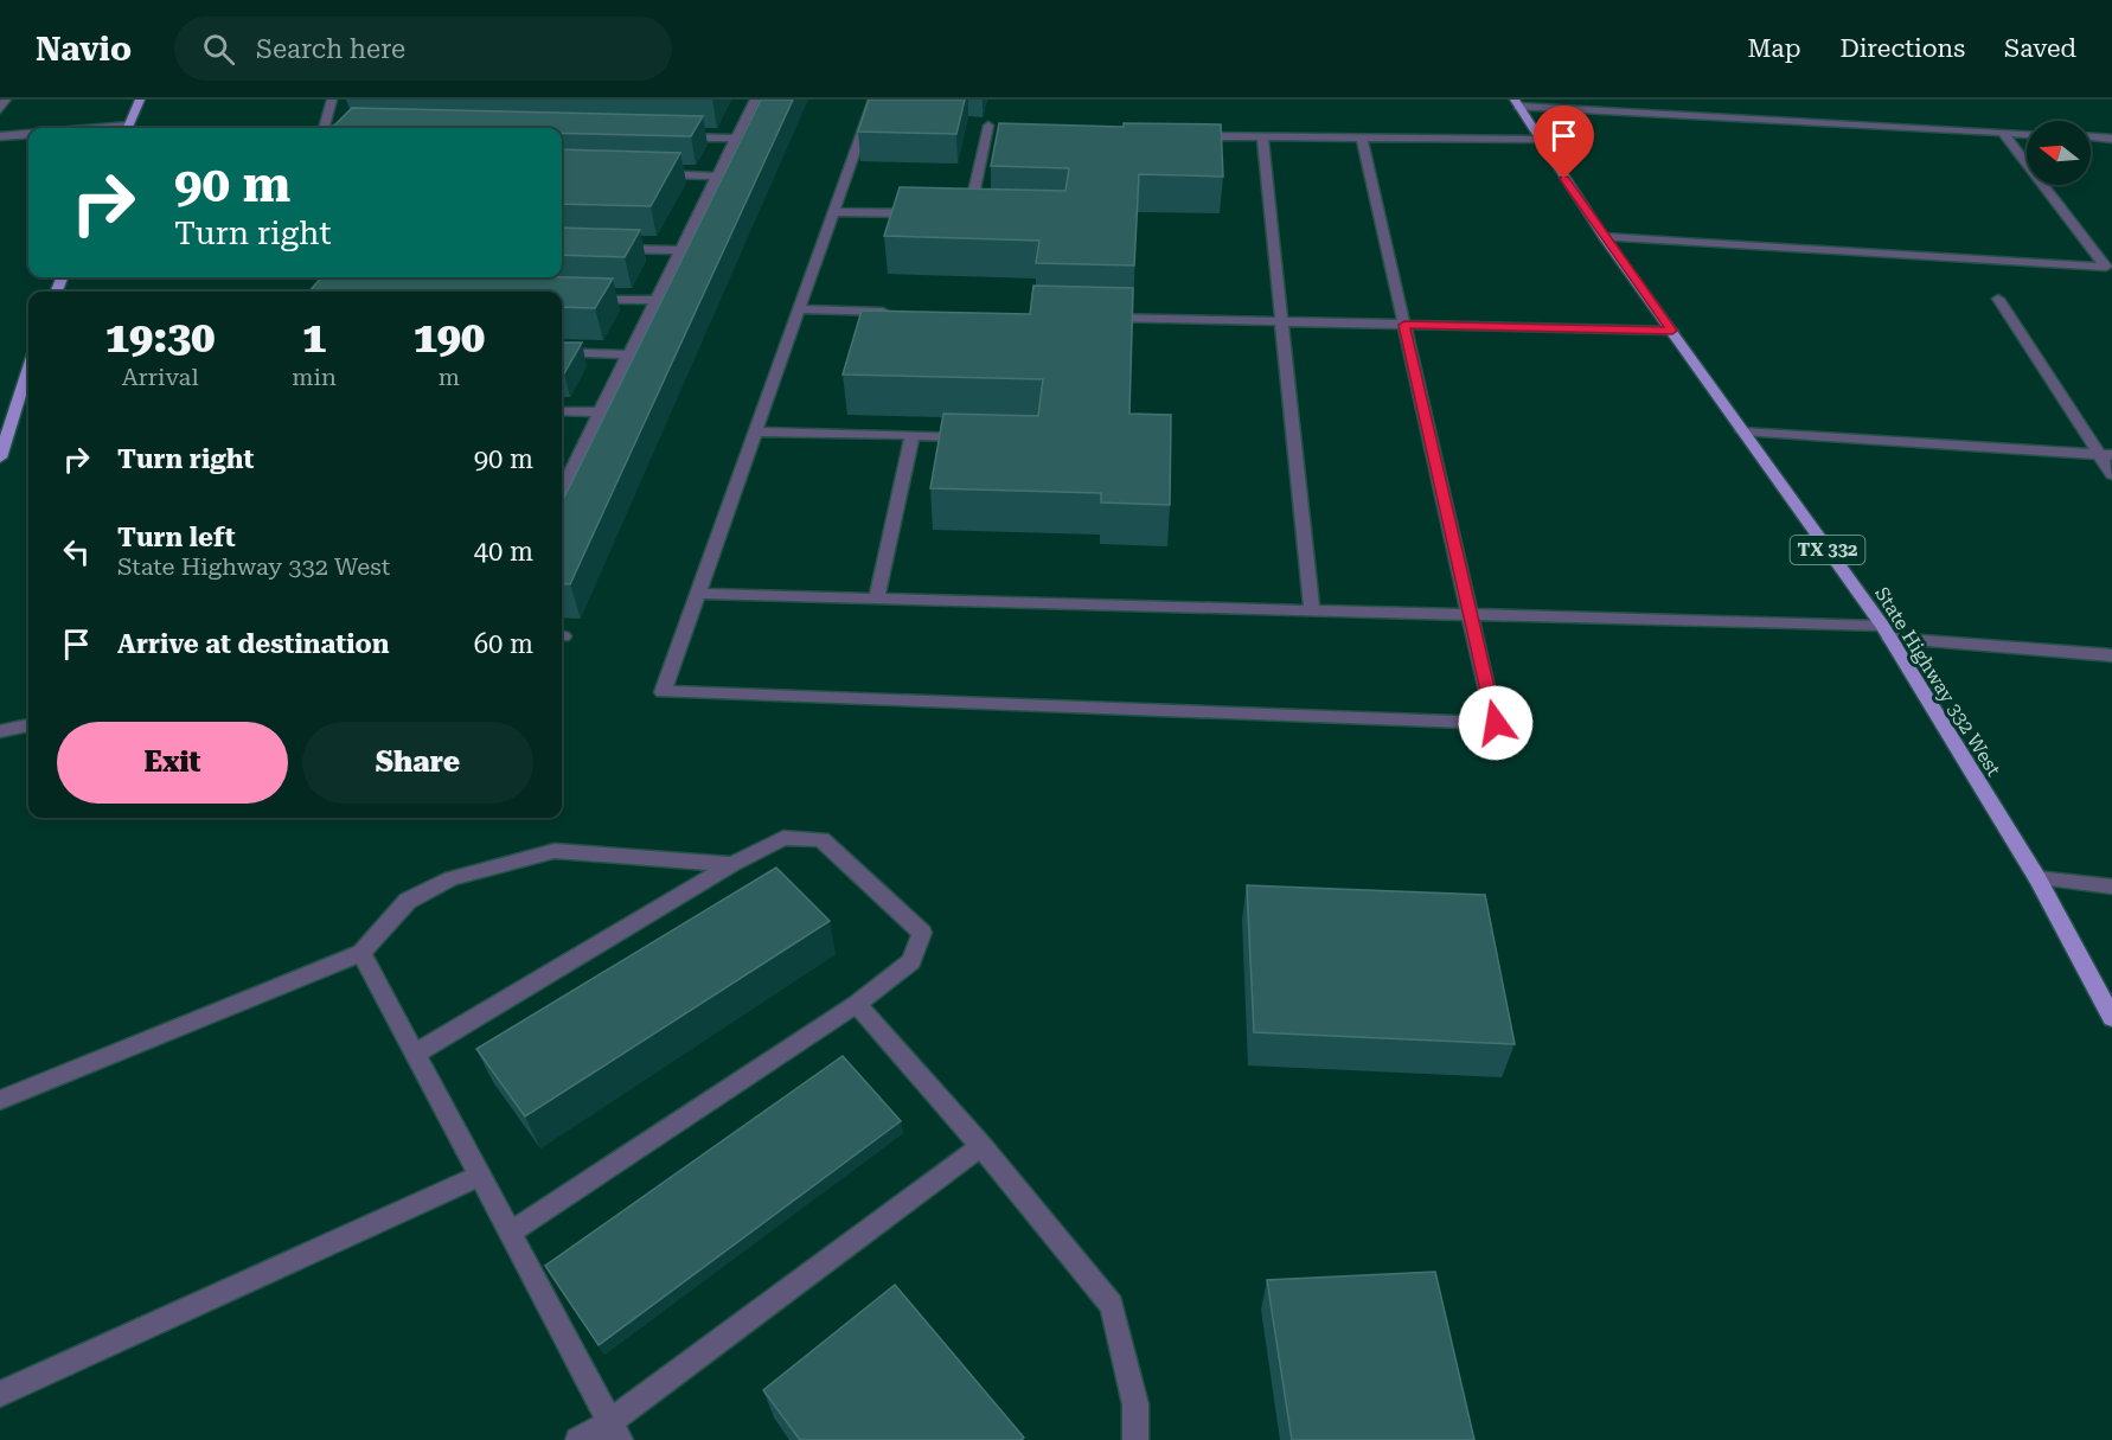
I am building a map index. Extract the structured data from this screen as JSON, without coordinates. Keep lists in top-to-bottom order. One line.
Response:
{"streets":{"main road":["TX 332","State Highway 332 West"]},"north":"left","page":{"header":"Navio","search":"Search here","nav":["Map","Directions","Saved"],"turn":["90 m","Turn right"],"eta":["19:30","Arrival","1","min","190","m"],"list":[{"name":"Turn right","value":"90 m"},{"name":"Turn left","note":"State Highway 332 West","value":"40 m"},{"name":"Arrive at destination","value":"60 m"}],"buttons":["Exit","Share"]}}
